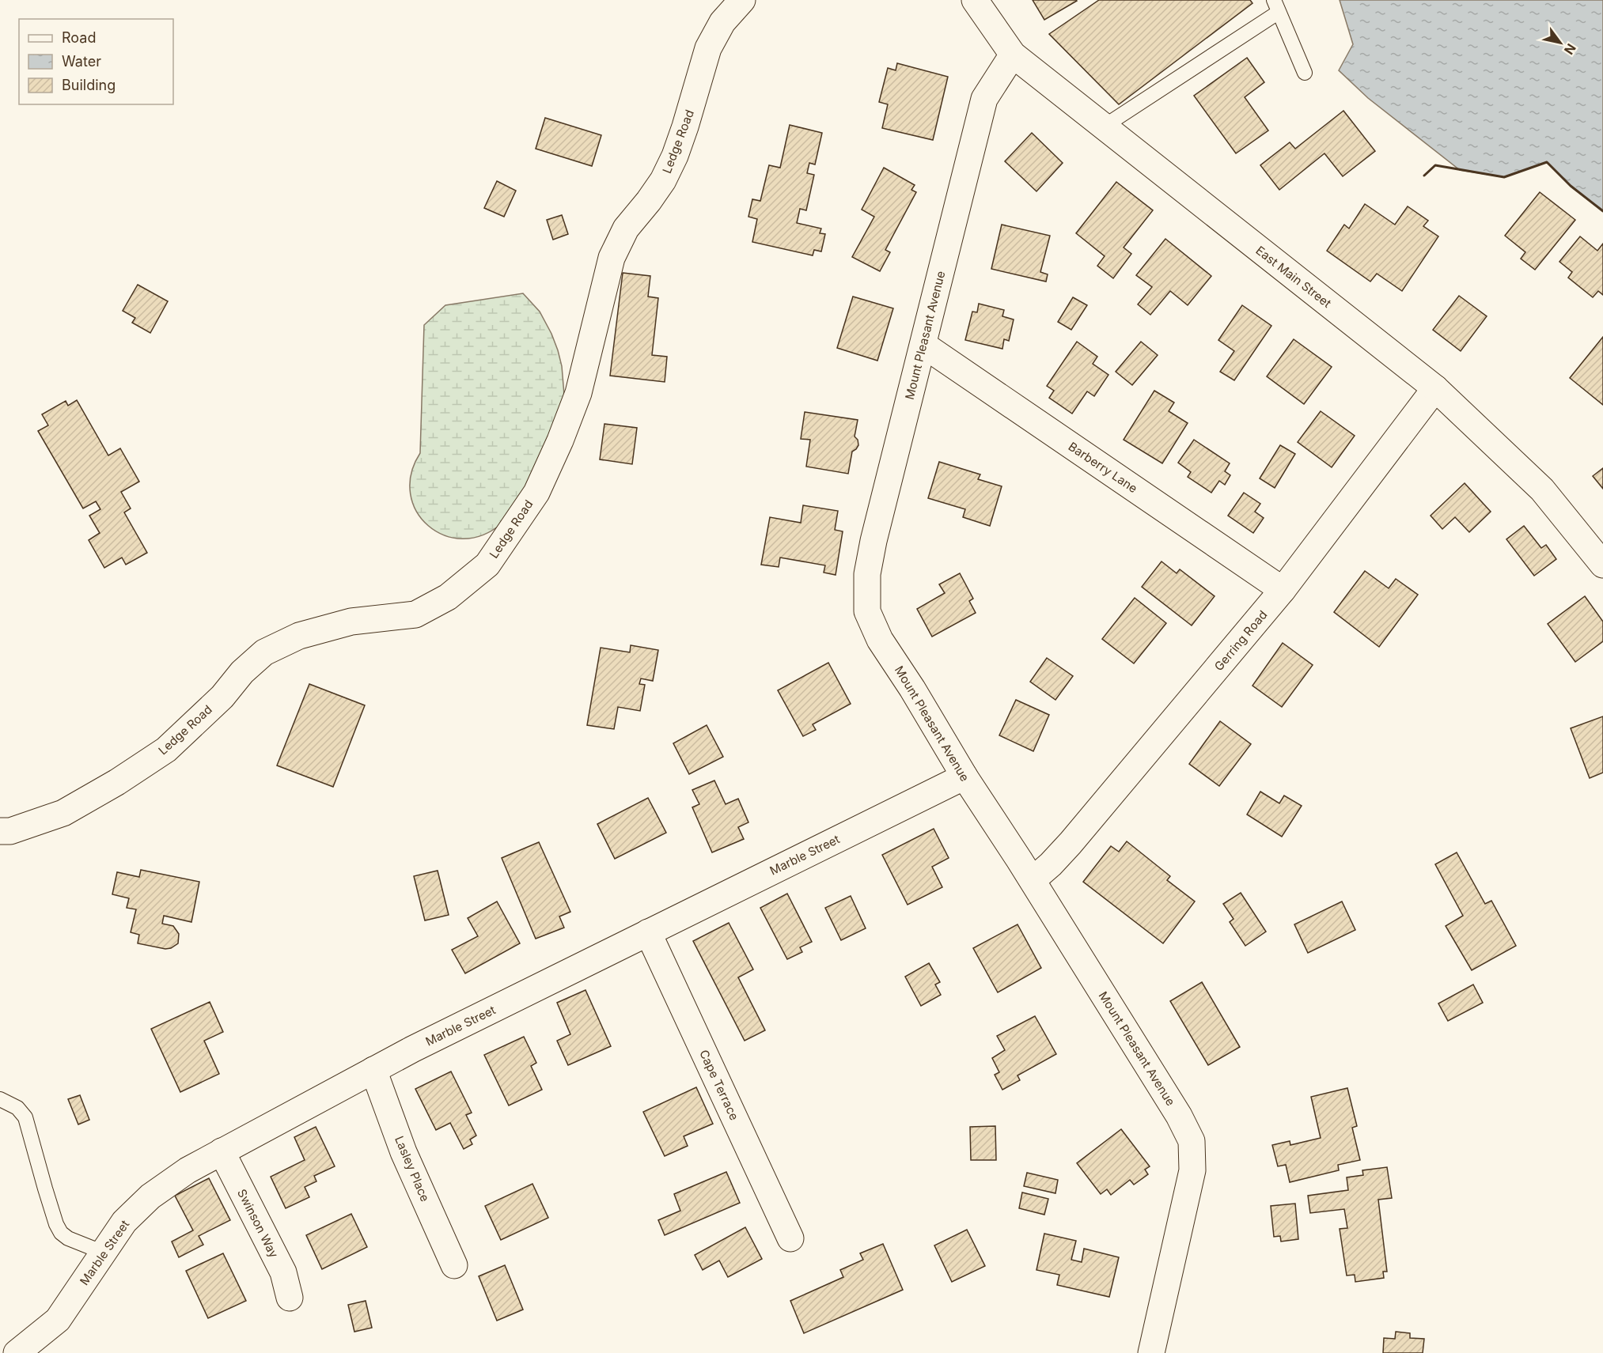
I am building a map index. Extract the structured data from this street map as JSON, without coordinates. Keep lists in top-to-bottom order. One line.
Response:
{"streets":{"street":["Ledge Road","East Main Street","Mount Pleasant Avenue","Barberry Lane","Gerring Road","Marble Street","Cape Terrace","Lasley Place","Swinson Way"]},"crossings":[["East Main Street","Mount Pleasant Avenue"],["East Main Street","Gerring Road"],["Mount Pleasant Avenue","Barberry Lane"],["Mount Pleasant Avenue","Gerring Road"],["Mount Pleasant Avenue","Marble Street"],["Barberry Lane","Gerring Road"],["Marble Street","Cape Terrace"],["Marble Street","Lasley Place"],["Marble Street","Swinson Way"]],"legend":["Road","Water","Building"],"north":"bottom right"}
